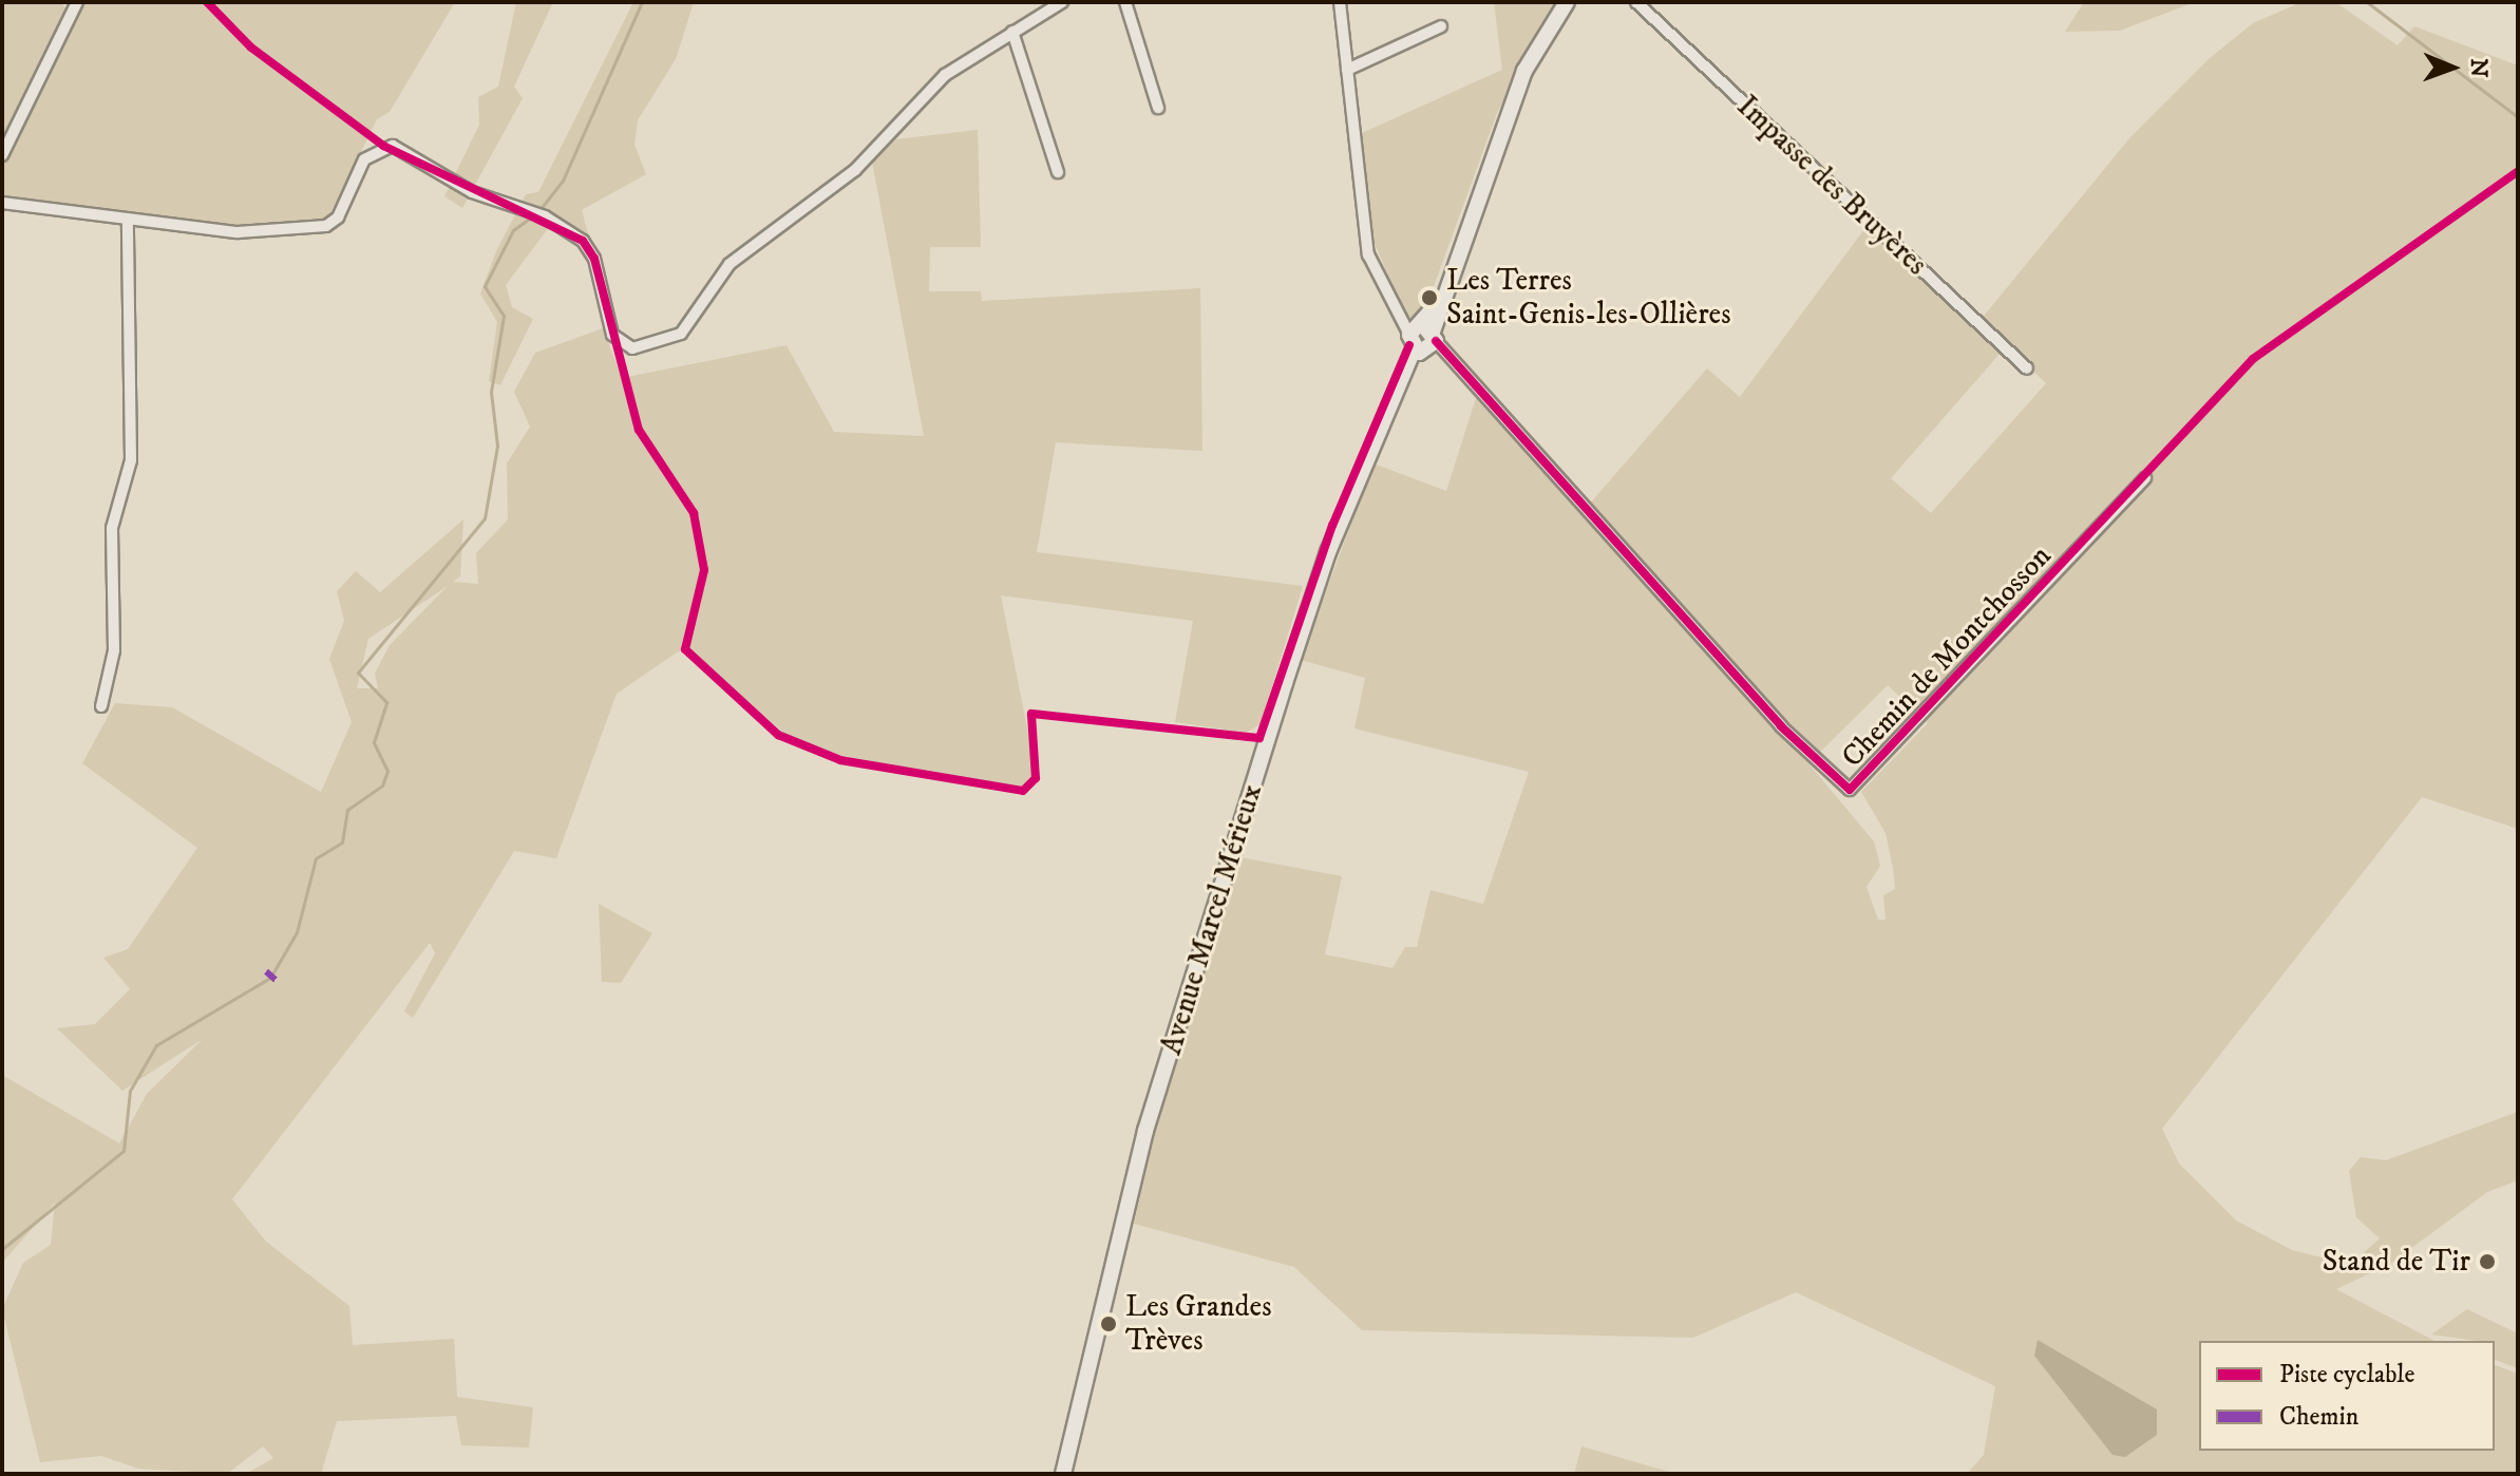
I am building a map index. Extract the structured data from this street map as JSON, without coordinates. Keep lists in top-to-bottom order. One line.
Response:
{"streets":{"main road":["Avenue Marcel Mérieux"],"street":["Impasse des Bruyères","Chemin de Montchosson"]},"crossings":[["Chemin de Montchosson","Avenue Marcel Mérieux"]],"places":["Les Terres Saint-Genis-les-Ollières","Stand de Tir","Les Grandes Trèves"],"legend":["Piste cyclable","Chemin"],"north":"right"}
